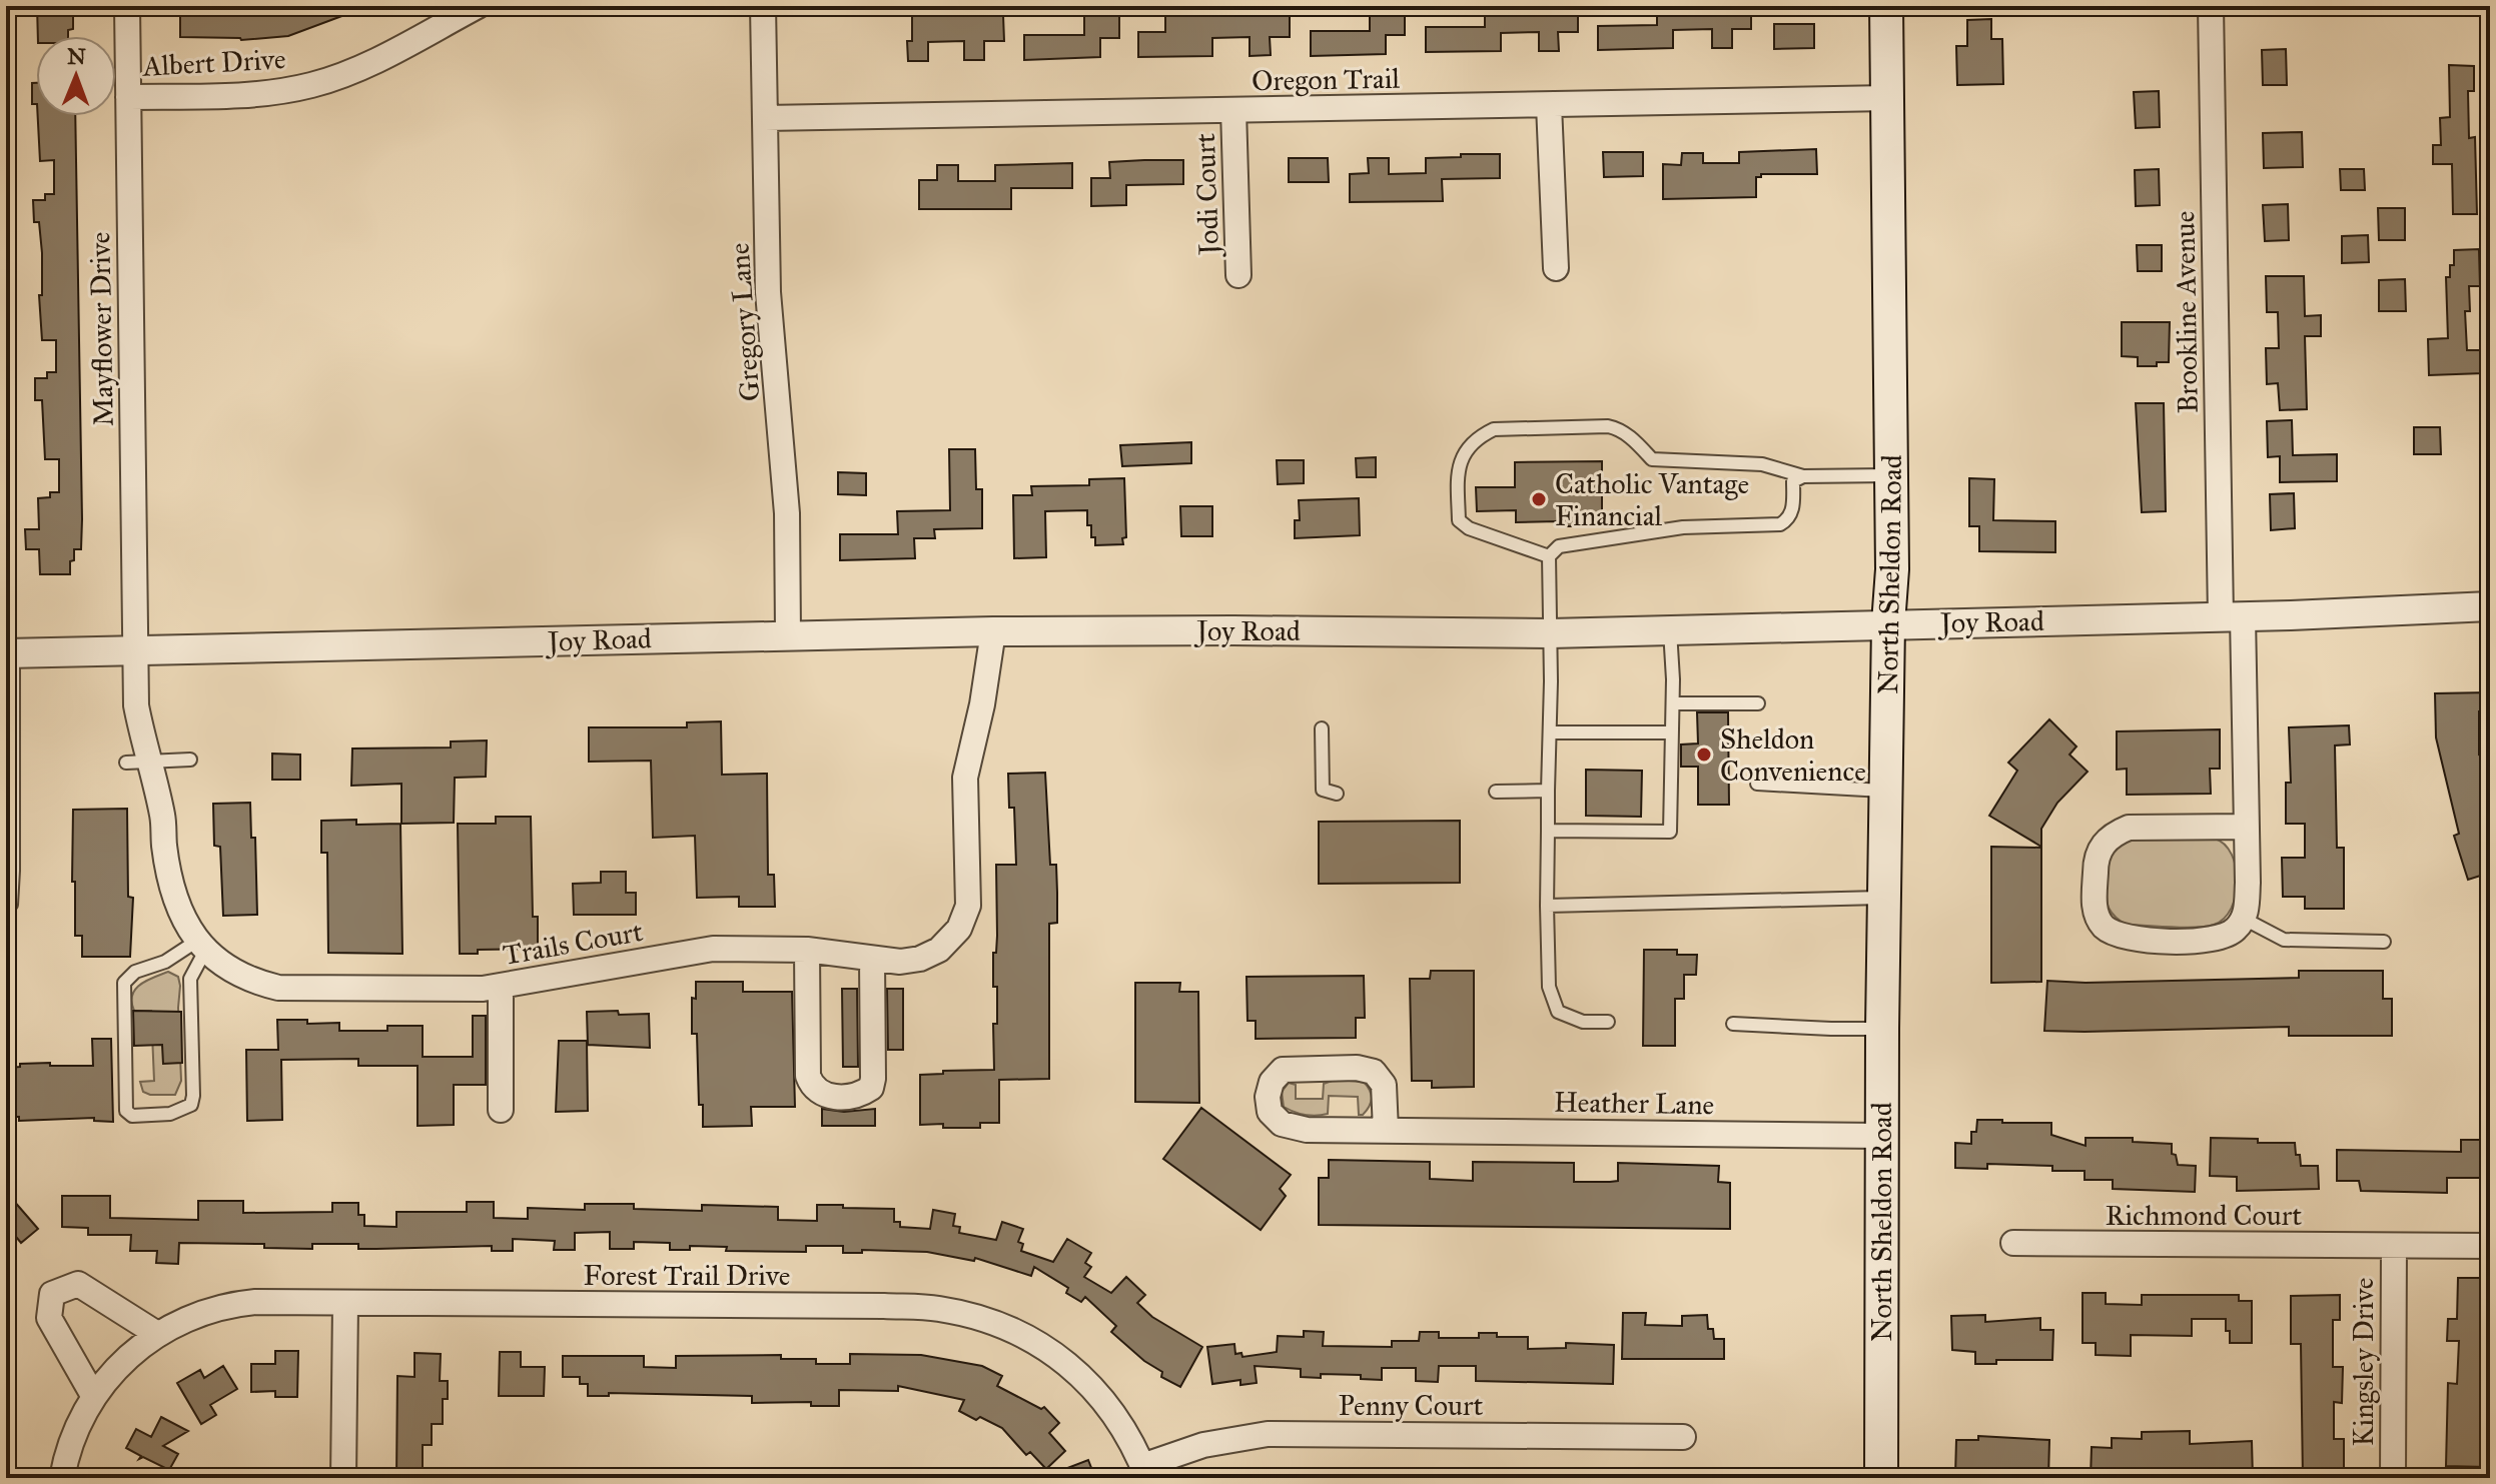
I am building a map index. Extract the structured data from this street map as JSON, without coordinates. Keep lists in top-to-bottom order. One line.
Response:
{"streets":{"main road":["North Sheldon Road"],"street":["Albert Drive","Oregon Trail","Jodi Court","Brookline Avenue","Gregory Lane","Mayflower Drive","Joy Road","Trails Court","Heather Lane","Richmond Court","Forest Trail Drive","Kingsley Drive","Penny Court"]},"crossings":[["Albert Drive","Mayflower Drive"],["Oregon Trail","Jodi Court"],["Oregon Trail","Gregory Lane"],["Oregon Trail","North Sheldon Road"],["Brookline Avenue","Joy Road"],["Gregory Lane","Joy Road"],["Mayflower Drive","Joy Road"],["Mayflower Drive","Trails Court"],["North Sheldon Road","Joy Road"],["North Sheldon Road","Heather Lane"],["Joy Road","Trails Court"],["Richmond Court","Kingsley Drive"],["Forest Trail Drive","Penny Court"]],"places":["Catholic Vantage Financial","Sheldon Convenience"],"north":"top"}
